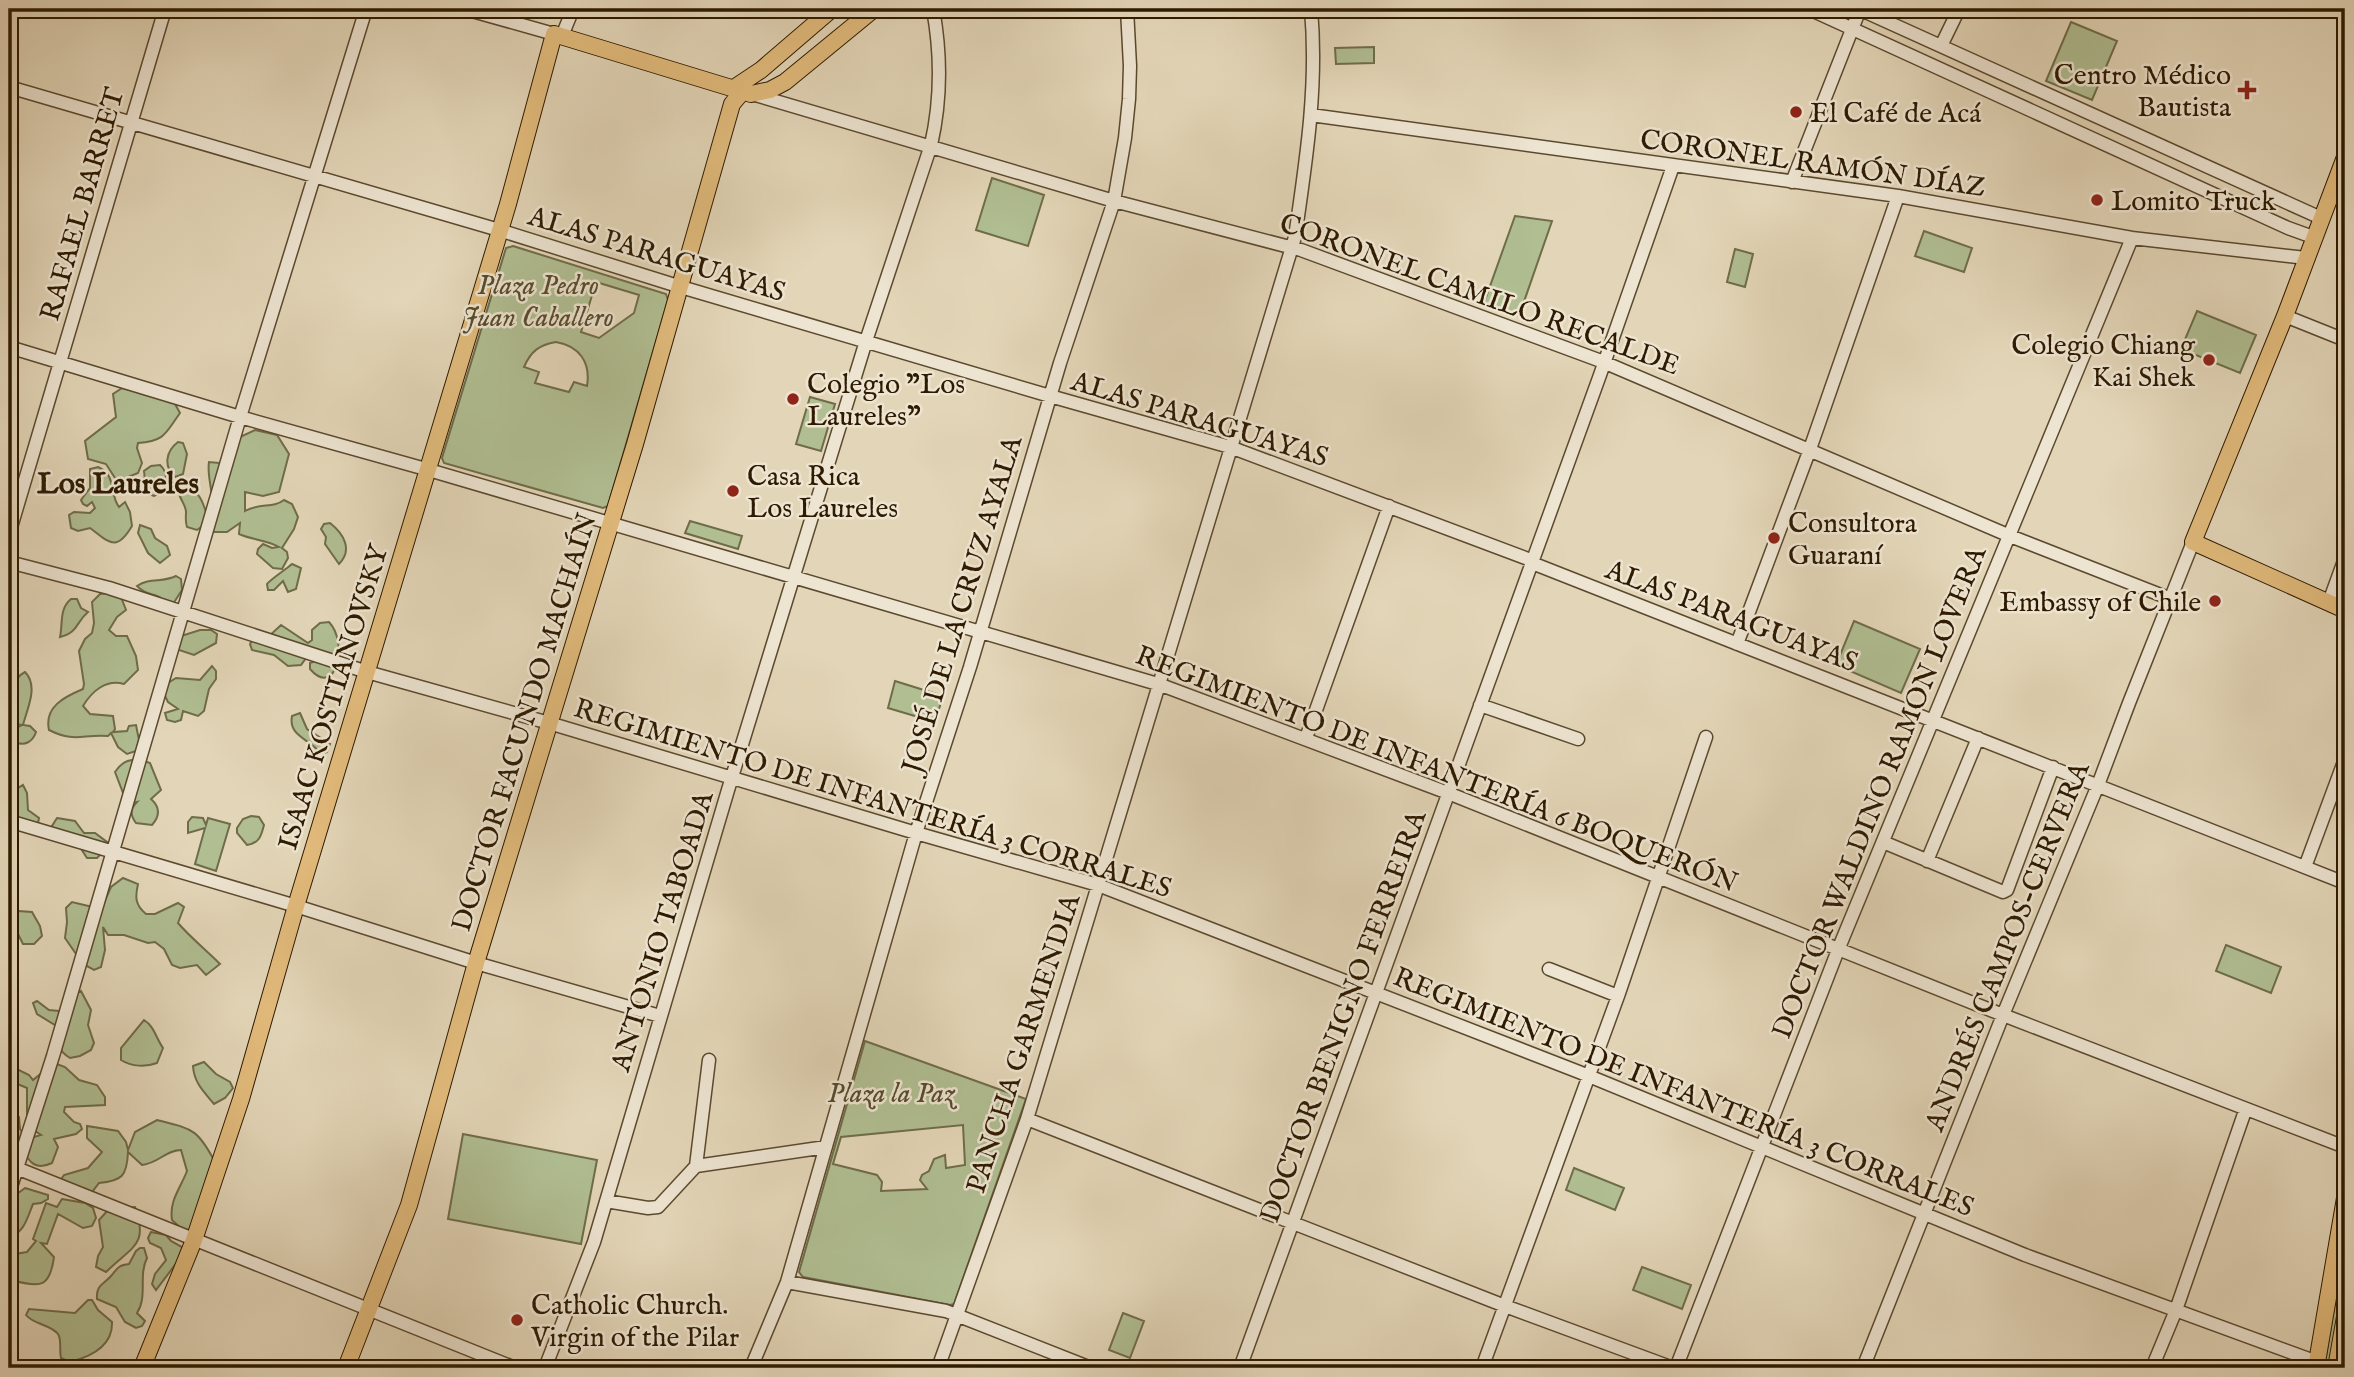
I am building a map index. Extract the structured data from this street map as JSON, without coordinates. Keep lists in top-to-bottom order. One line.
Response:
{"streets":{"main road":["CORONEL CAMILO RECALDE","ISAAC KOSTIANOVSKY","DOCTOR FACUNDO MACHAÍN"],"street":["CORONEL RAMÓN DÍAZ","RAFAEL BARRET","ALAS PARAGUAYAS","JOSÉ DE LA CRUZ AYALA","REGIMIENTO DE INFANTERÍA 6 BOQUERÓN","DOCTOR WALDINO RAMON LOVERA","REGIMIENTO DE INFANTERÍA 3 CORRALES","ANTONIO TABOADA","ANDRÉS CAMPOS-CERVERA","DOCTOR BENIGNO FERREIRA","PANCHA GARMENDIA"]},"crossings":[["CORONEL RAMÓN DÍAZ","DOCTOR WALDINO RAMON LOVERA"],["CORONEL RAMÓN DÍAZ","DOCTOR BENIGNO FERREIRA"],["CORONEL RAMÓN DÍAZ","PANCHA GARMENDIA"],["RAFAEL BARRET","ALAS PARAGUAYAS"],["RAFAEL BARRET","REGIMIENTO DE INFANTERÍA 6 BOQUERÓN"],["ALAS PARAGUAYAS","JOSÉ DE LA CRUZ AYALA"],["ALAS PARAGUAYAS","ISAAC KOSTIANOVSKY"],["ALAS PARAGUAYAS","DOCTOR FACUNDO MACHAÍN"],["ALAS PARAGUAYAS","DOCTOR WALDINO RAMON LOVERA"],["ALAS PARAGUAYAS","ANTONIO TABOADA"],["ALAS PARAGUAYAS","ANDRÉS CAMPOS-CERVERA"],["ALAS PARAGUAYAS","DOCTOR BENIGNO FERREIRA"],["ALAS PARAGUAYAS","PANCHA GARMENDIA"],["CORONEL CAMILO RECALDE","JOSÉ DE LA CRUZ AYALA"],["CORONEL CAMILO RECALDE","ISAAC KOSTIANOVSKY"],["CORONEL CAMILO RECALDE","DOCTOR FACUNDO MACHAÍN"],["CORONEL CAMILO RECALDE","DOCTOR WALDINO RAMON LOVERA"],["CORONEL CAMILO RECALDE","ANTONIO TABOADA"],["CORONEL CAMILO RECALDE","ANDRÉS CAMPOS-CERVERA"],["CORONEL CAMILO RECALDE","DOCTOR BENIGNO FERREIRA"],["CORONEL CAMILO RECALDE","PANCHA GARMENDIA"],["JOSÉ DE LA CRUZ AYALA","REGIMIENTO DE INFANTERÍA 6 BOQUERÓN"],["JOSÉ DE LA CRUZ AYALA","REGIMIENTO DE INFANTERÍA 3 CORRALES"],["ISAAC KOSTIANOVSKY","REGIMIENTO DE INFANTERÍA 6 BOQUERÓN"],["ISAAC KOSTIANOVSKY","REGIMIENTO DE INFANTERÍA 3 CORRALES"],["DOCTOR FACUNDO MACHAÍN","REGIMIENTO DE INFANTERÍA 6 BOQUERÓN"],["DOCTOR FACUNDO MACHAÍN","REGIMIENTO DE INFANTERÍA 3 CORRALES"],["REGIMIENTO DE INFANTERÍA 6 BOQUERÓN","DOCTOR WALDINO RAMON LOVERA"],["REGIMIENTO DE INFANTERÍA 6 BOQUERÓN","ANTONIO TABOADA"],["REGIMIENTO DE INFANTERÍA 6 BOQUERÓN","ANDRÉS CAMPOS-CERVERA"],["REGIMIENTO DE INFANTERÍA 6 BOQUERÓN","DOCTOR BENIGNO FERREIRA"],["REGIMIENTO DE INFANTERÍA 6 BOQUERÓN","PANCHA GARMENDIA"],["DOCTOR WALDINO RAMON LOVERA","REGIMIENTO DE INFANTERÍA 3 CORRALES"],["REGIMIENTO DE INFANTERÍA 3 CORRALES","ANTONIO TABOADA"],["REGIMIENTO DE INFANTERÍA 3 CORRALES","ANDRÉS CAMPOS-CERVERA"],["REGIMIENTO DE INFANTERÍA 3 CORRALES","DOCTOR BENIGNO FERREIRA"],["REGIMIENTO DE INFANTERÍA 3 CORRALES","PANCHA GARMENDIA"]],"districts":["Los Laureles"],"parks":["Plaza Pedro Juan Caballero","Plaza la Paz"],"places":{"health":["Centro Médico Bautista"],"other":["El Café de Acá","Lomito Truck","Colegio Chiang Kai Shek","Colegio \"Los Laureles\"","Casa Rica Los Laureles","Consultora Guaraní","Embassy of Chile","Catholic Church. Virgin of the Pilar"]}}
